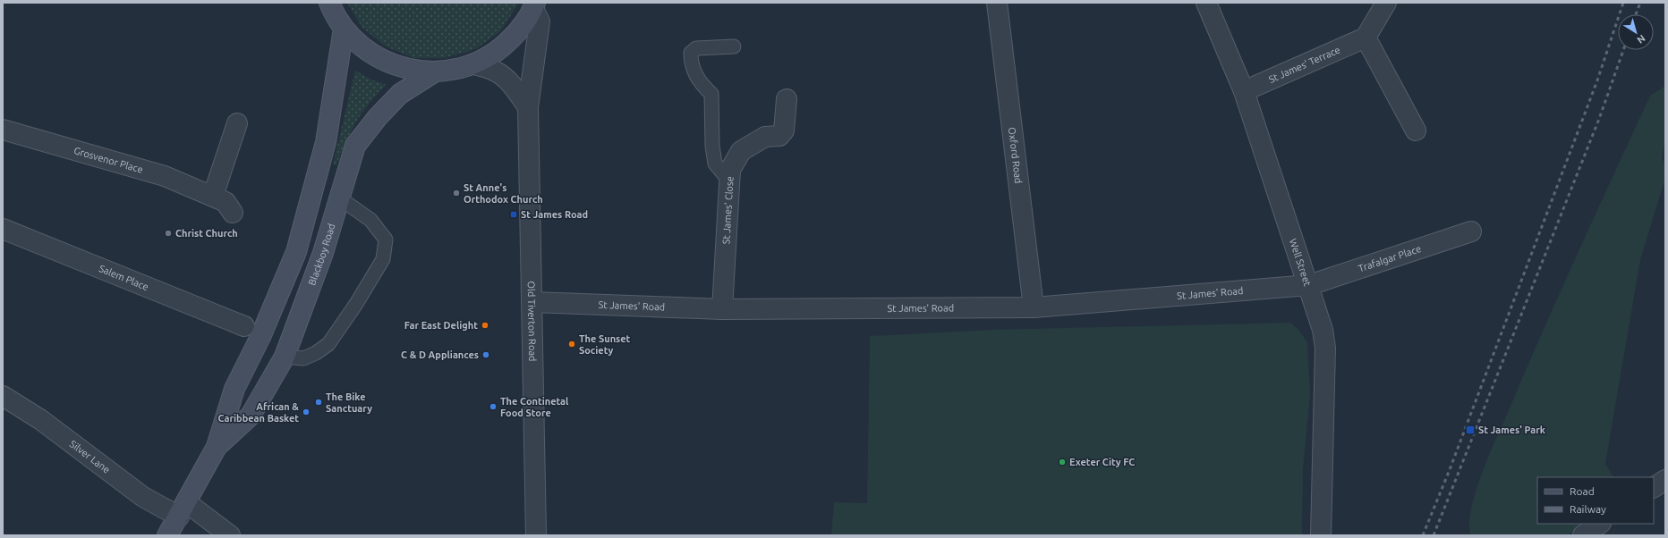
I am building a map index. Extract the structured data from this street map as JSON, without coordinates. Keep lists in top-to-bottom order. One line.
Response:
{"streets":{"main road":["Blackboy Road"],"street":["St James' Terrace","Oxford Road","Grosvenor Place","St James' Close","Trafalgar Place","Well Street","Salem Place","St James' Road","Old Tiverton Road","Silver Lane"]},"crossings":[["St James' Terrace","Well Street"],["Oxford Road","St James' Road"],["St James' Close","St James' Road"],["Blackboy Road","Silver Lane"],["Trafalgar Place","Well Street"],["Trafalgar Place","St James' Road"],["Well Street","St James' Road"],["St James' Road","Old Tiverton Road"]],"places":{"other":["St Anne's Orthodox Church","Christ Church","Far East Delight","The Sunset Society","C & D Appliances","The Bike Sanctuary","The Continetal Food Store","African & Caribbean Basket","Exeter City FC"],"transit":["St James Road","St James' Park"]},"legend":["Road","Railway"],"north":"bottom right"}
